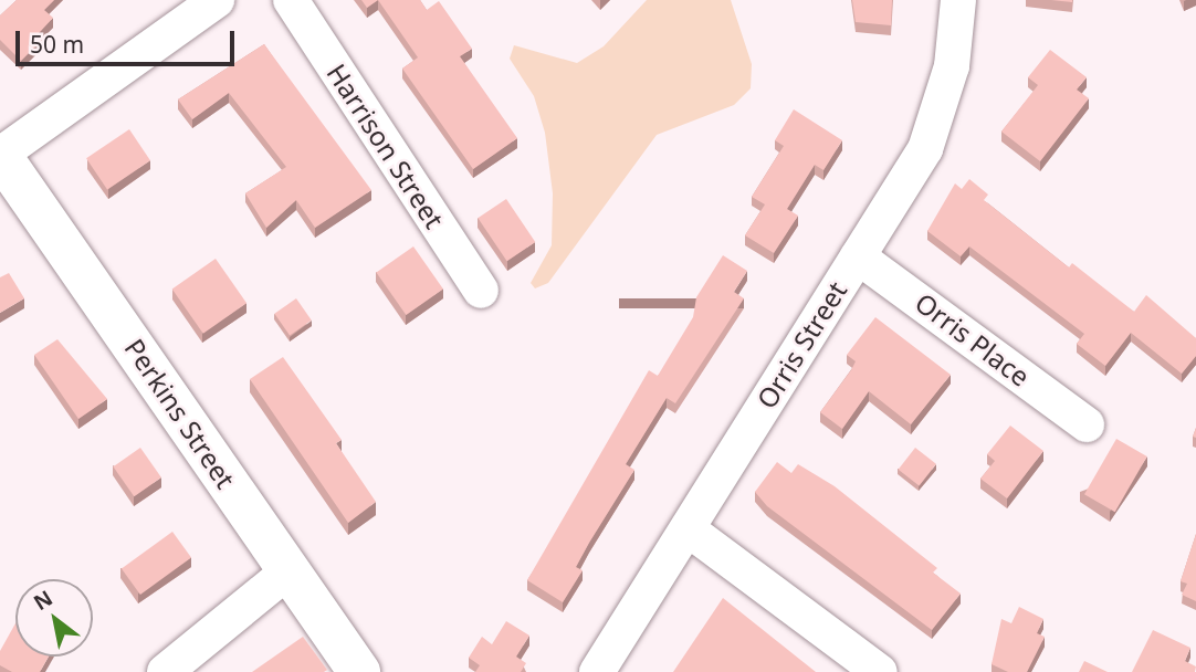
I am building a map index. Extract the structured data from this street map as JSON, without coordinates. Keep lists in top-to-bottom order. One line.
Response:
{"streets":{"street":["Harrison Street","Orris Place","Orris Street","Perkins Street"]},"crossings":[["Orris Place","Orris Street"]],"scale_bar":"50 m","north":"top left"}
